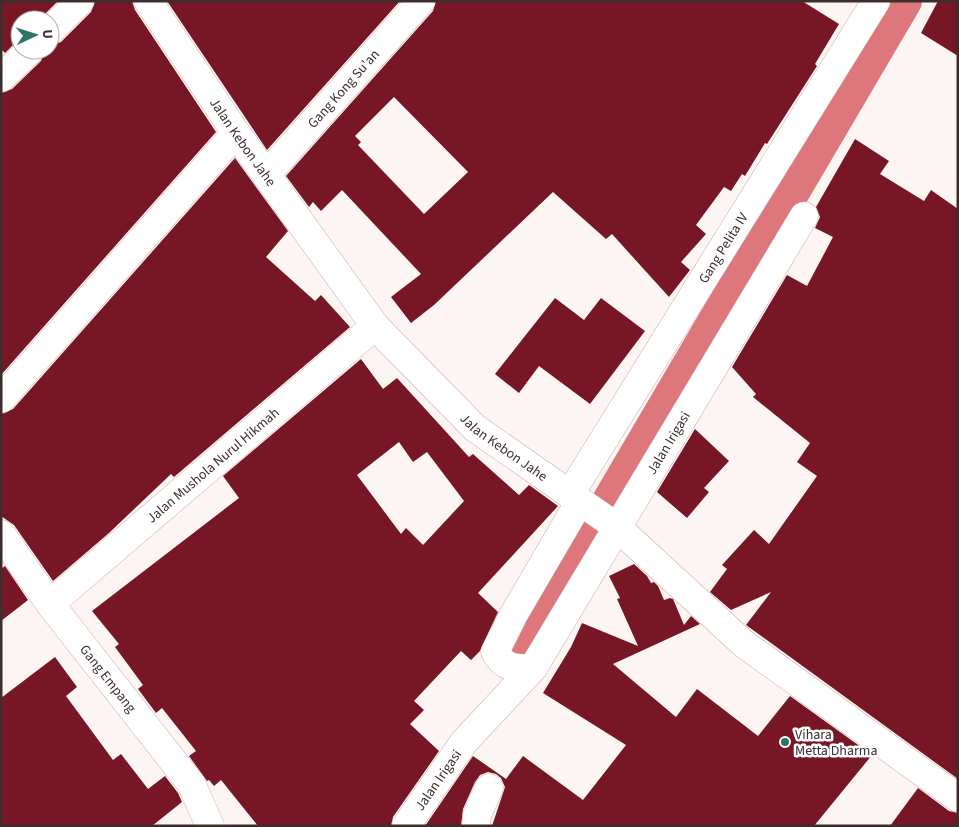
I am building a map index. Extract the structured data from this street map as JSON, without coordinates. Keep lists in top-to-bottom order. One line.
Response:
{"streets":{"street":["Gang Kong Su'an","Jalan Kebon Jahe","Gang Pelita IV","Jalan Irigasi","Jalan Mushola Nurul Hikmah","Gang Empang"]},"crossings":[["Gang Kong Su'an","Jalan Kebon Jahe"],["Jalan Kebon Jahe","Gang Pelita IV"],["Jalan Kebon Jahe","Jalan Irigasi"],["Jalan Kebon Jahe","Jalan Mushola Nurul Hikmah"],["Jalan Mushola Nurul Hikmah","Gang Empang"]],"places":["Vihara Metta Dharma"],"north":"right"}
